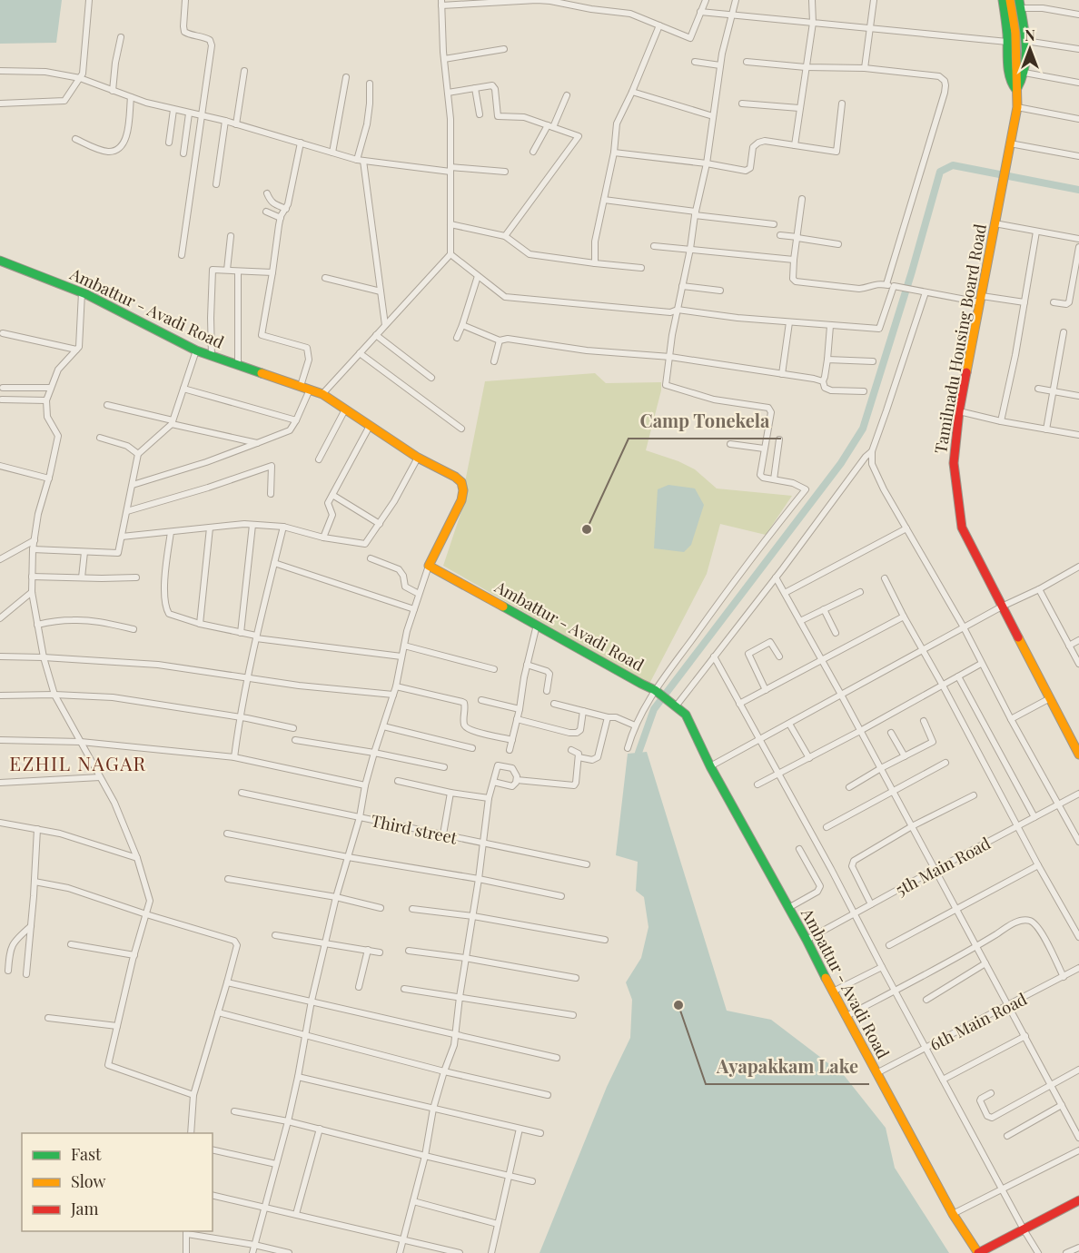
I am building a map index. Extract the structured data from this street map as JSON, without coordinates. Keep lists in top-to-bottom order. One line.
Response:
{"streets":{"street":["Ambattur - Avadi Road","Tamilnadu Housing Board Road","Third street","5th Main Road","6th Main Road"]},"crossings":[["Ambattur - Avadi Road","5th Main Road"],["Ambattur - Avadi Road","6th Main Road"]],"districts":["EZHIL NAGAR"],"places":["Camp Tonekela","Ayapakkam Lake"],"legend":["Fast","Slow","Jam"],"north":"top"}
